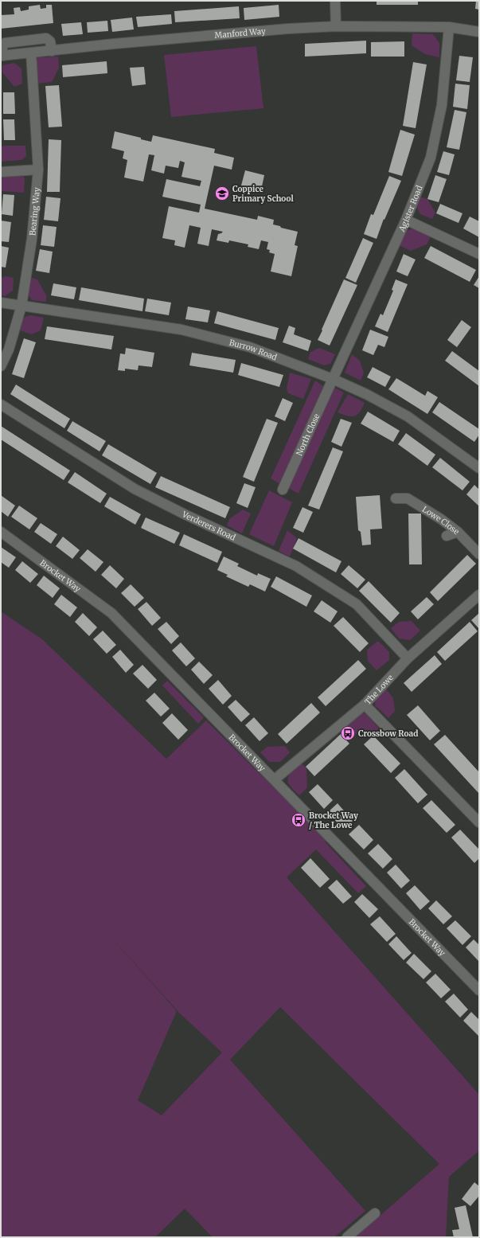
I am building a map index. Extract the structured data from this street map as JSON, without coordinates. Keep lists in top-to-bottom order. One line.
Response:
{"streets":{"street":["Manford Way","Agister Road","Bearing Way","Burrow Road","North Close","Lowe Close","Verderers Road","Brocket Way","The Lowe"]},"crossings":[["Manford Way","Agister Road"],["Manford Way","Bearing Way"],["Agister Road","Burrow Road"],["Agister Road","North Close"],["Bearing Way","Burrow Road"],["Burrow Road","North Close"],["Verderers Road","The Lowe"],["Brocket Way","The Lowe"]],"places":{"school or university":["Coppice Primary School"],"bus stop":["Crossbow Road","Brocket Way / The Lowe"]}}
